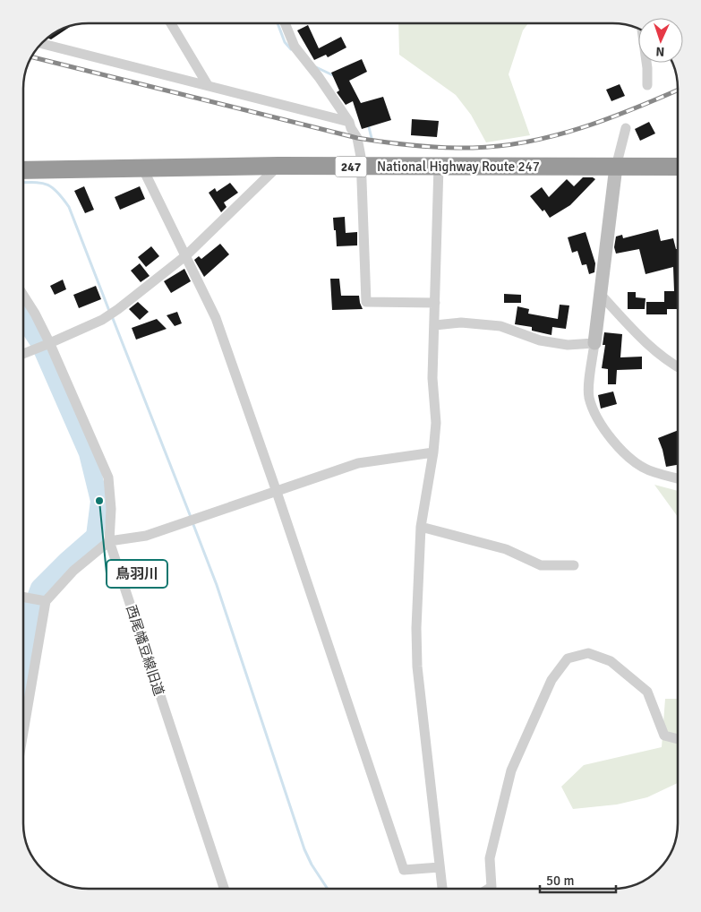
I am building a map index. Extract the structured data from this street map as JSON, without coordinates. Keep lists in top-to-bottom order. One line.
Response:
{"streets":{"highway":["247","National Highway Route 247"],"street":["西尾幡豆線旧道"]},"places":["鳥羽川"],"scale_bar":"50 m","north":"bottom"}
